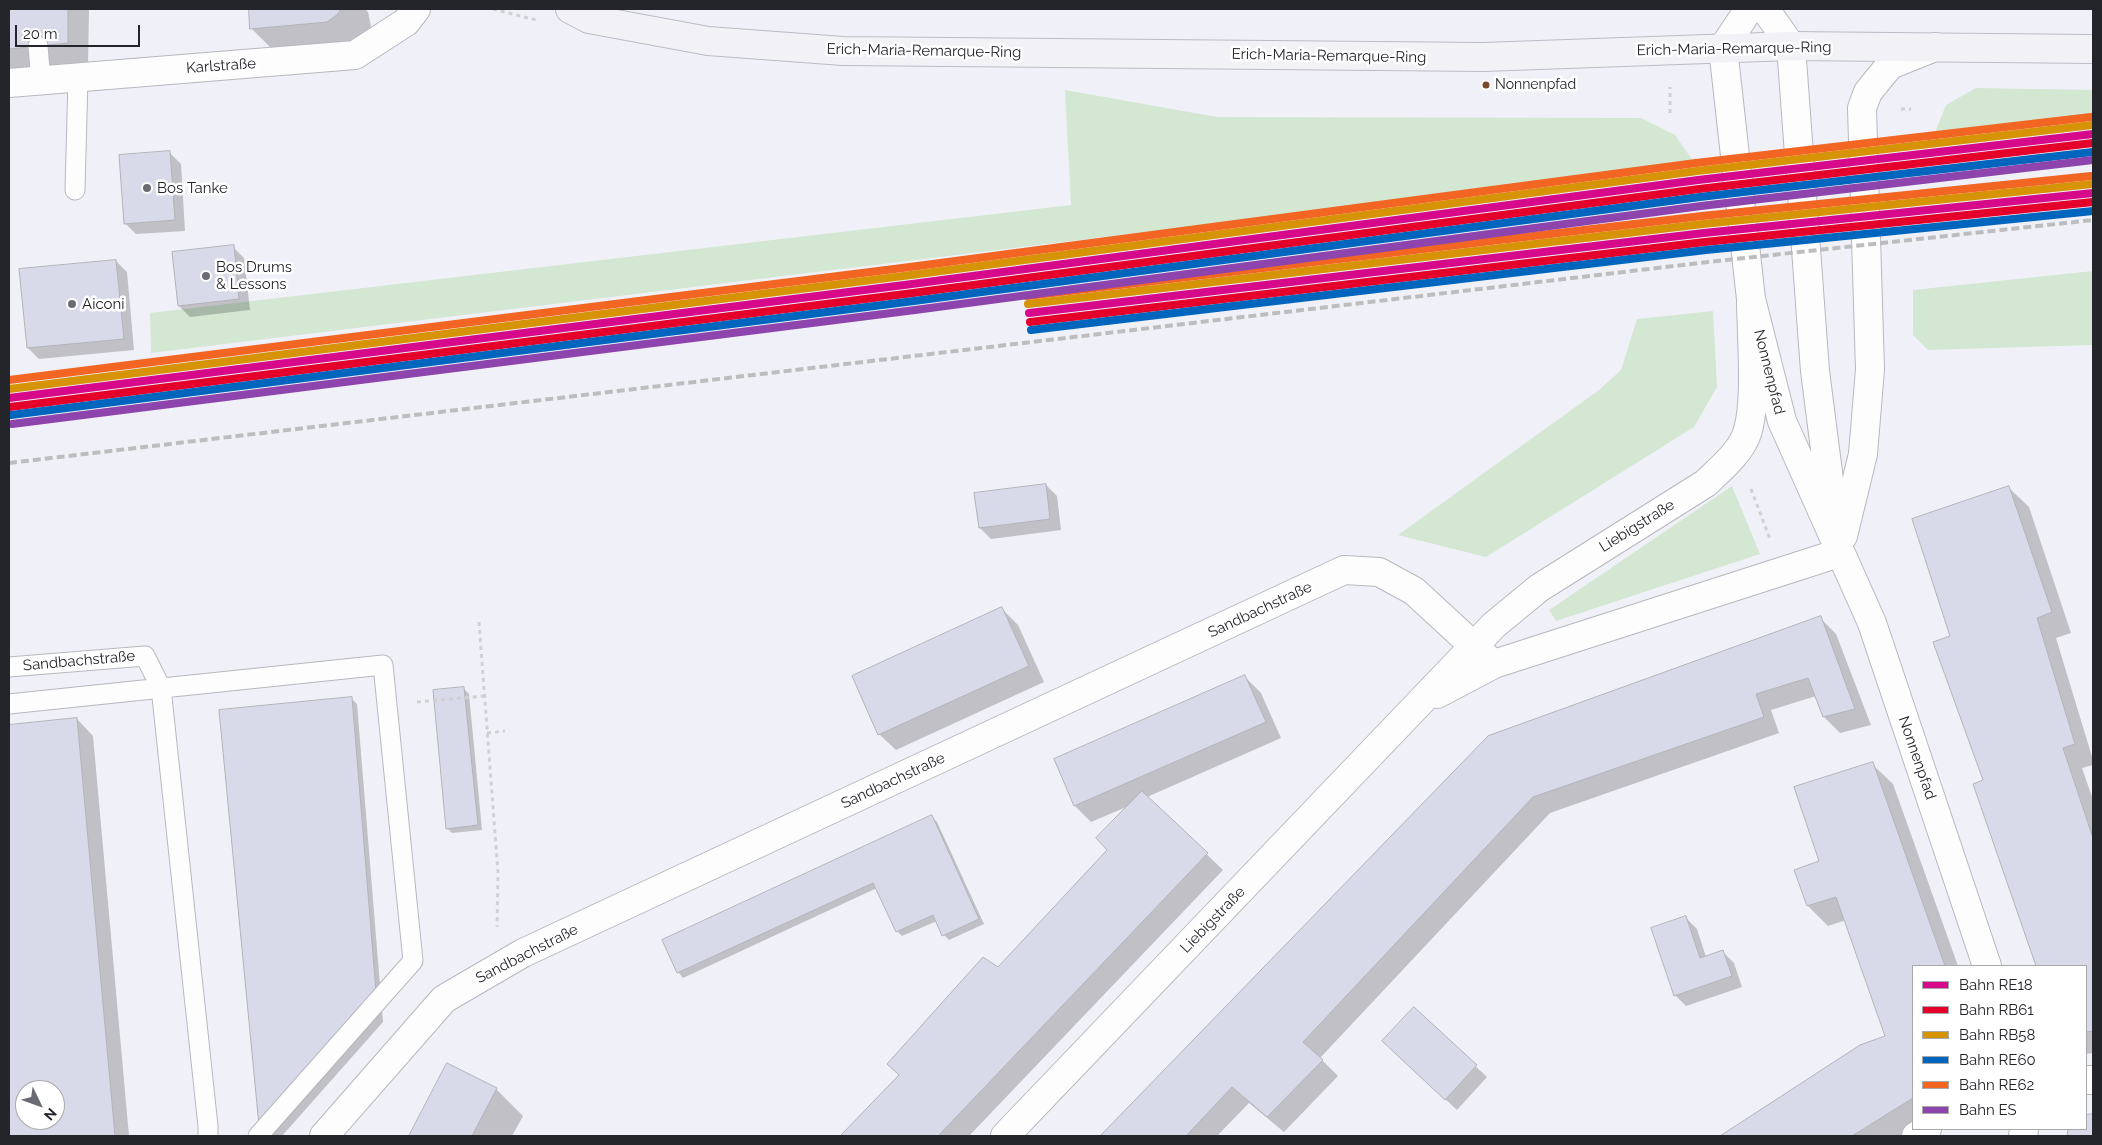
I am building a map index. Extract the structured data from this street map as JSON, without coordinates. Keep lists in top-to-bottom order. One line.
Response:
{"streets":{"main road":["Erich-Maria-Remarque-Ring"],"street":["Karlstraße","Nonnenpfad","Liebigstraße","Sandbachstraße"]},"crossings":[["Erich-Maria-Remarque-Ring","Nonnenpfad"],["Nonnenpfad","Liebigstraße"],["Liebigstraße","Sandbachstraße"]],"places":["Nonnenpfad","Bos Tanke","Bos Drums & Lessons","Aiconi"],"lines":["rail line RE62","rail line RB58","rail line RE18","rail line RB61","rail line RE60","rail line ES"],"legend":["Bahn RE18","Bahn RB61","Bahn RB58","Bahn RE60","Bahn RE62","Bahn ES"],"scale_bar":"20 m","north":"bottom right"}
